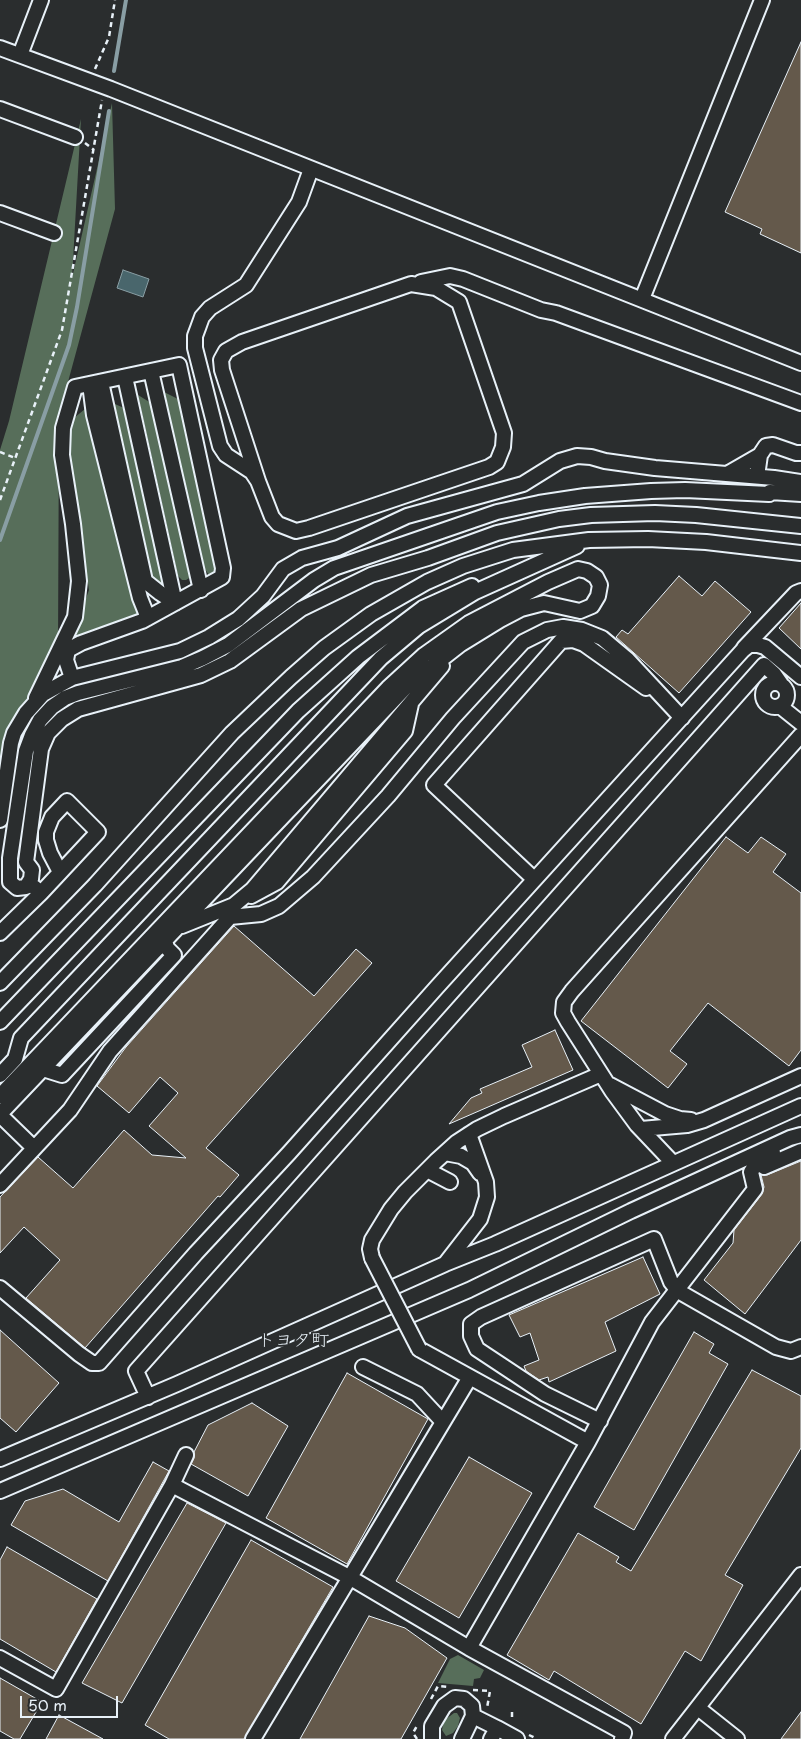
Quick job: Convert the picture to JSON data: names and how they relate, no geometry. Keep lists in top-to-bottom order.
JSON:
{
  "districts": ["トヨタ町"],
  "scale_bar": "50 m"
}
